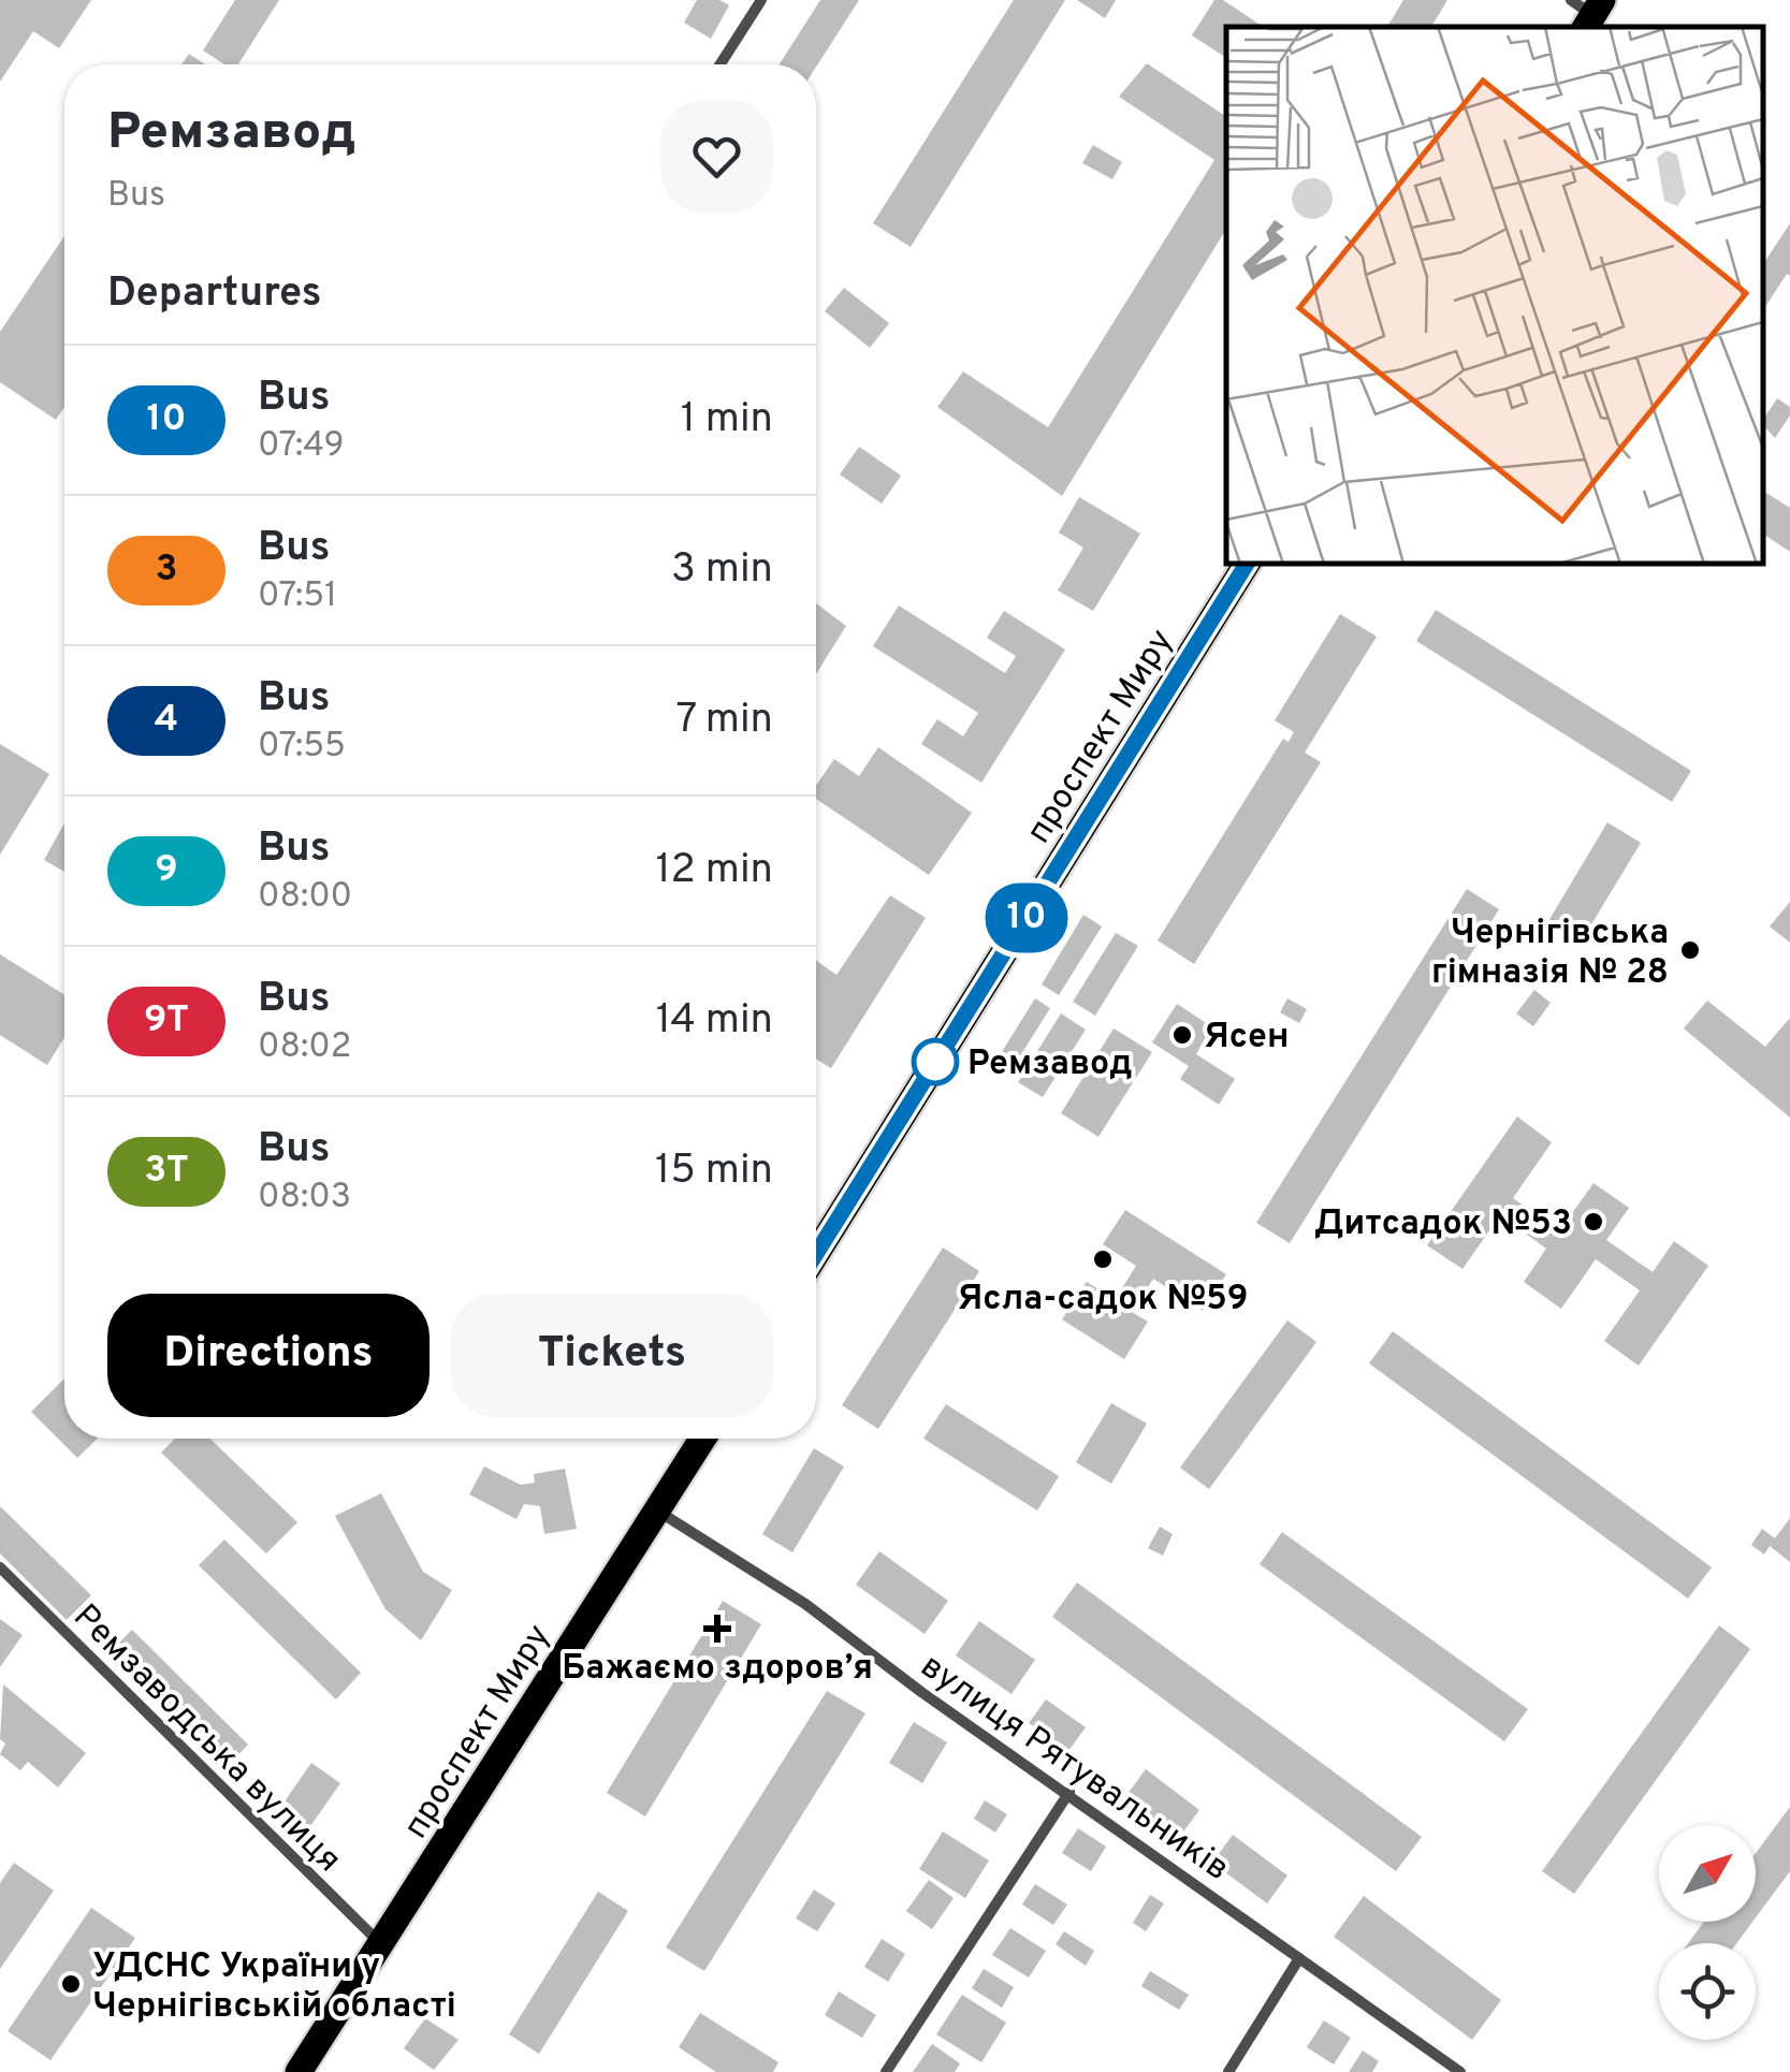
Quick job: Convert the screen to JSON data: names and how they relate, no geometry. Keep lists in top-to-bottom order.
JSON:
{
  "streets": {
    "main road": ["проспект Миру"],
    "street": ["Ремзаводська вулиця", "вулиця Рятувальників"]
  },
  "crossings": [
    ["проспект Миру", "Ремзаводська вулиця"],
    ["проспект Миру", "вулиця Рятувальників"]
  ],
  "places": {
    "other": [
      "Чернігівська гімназія № 28",
      "Ясен",
      "Ремзавод",
      "Дитсадок №53",
      "Ясла-садок №59",
      "УДСНС України у Чернігівській області"
    ],
    "health": ["Бажаємо здоров’я"]
  },
  "lines": ["bus line 10"],
  "north": "top right",
  "page": {
    "on_map": "10",
    "heading": [
      ["Ремзавод", "Bus"],
      "Departures"
    ],
    "list": [
      {
        "mark": "10",
        "name": "Bus",
        "note": "07:49",
        "value": "1 min"
      },
      {
        "mark": "3",
        "name": "Bus",
        "note": "07:51",
        "value": "3 min"
      },
      {
        "mark": "4",
        "name": "Bus",
        "note": "07:55",
        "value": "7 min"
      },
      {
        "mark": "9",
        "name": "Bus",
        "note": "08:00",
        "value": "12 min"
      },
      {
        "mark": "9Т",
        "name": "Bus",
        "note": "08:02",
        "value": "14 min"
      },
      {
        "mark": "3Т",
        "name": "Bus",
        "note": "08:03",
        "value": "15 min"
      }
    ],
    "buttons": ["Directions", "Tickets"]
  }
}
